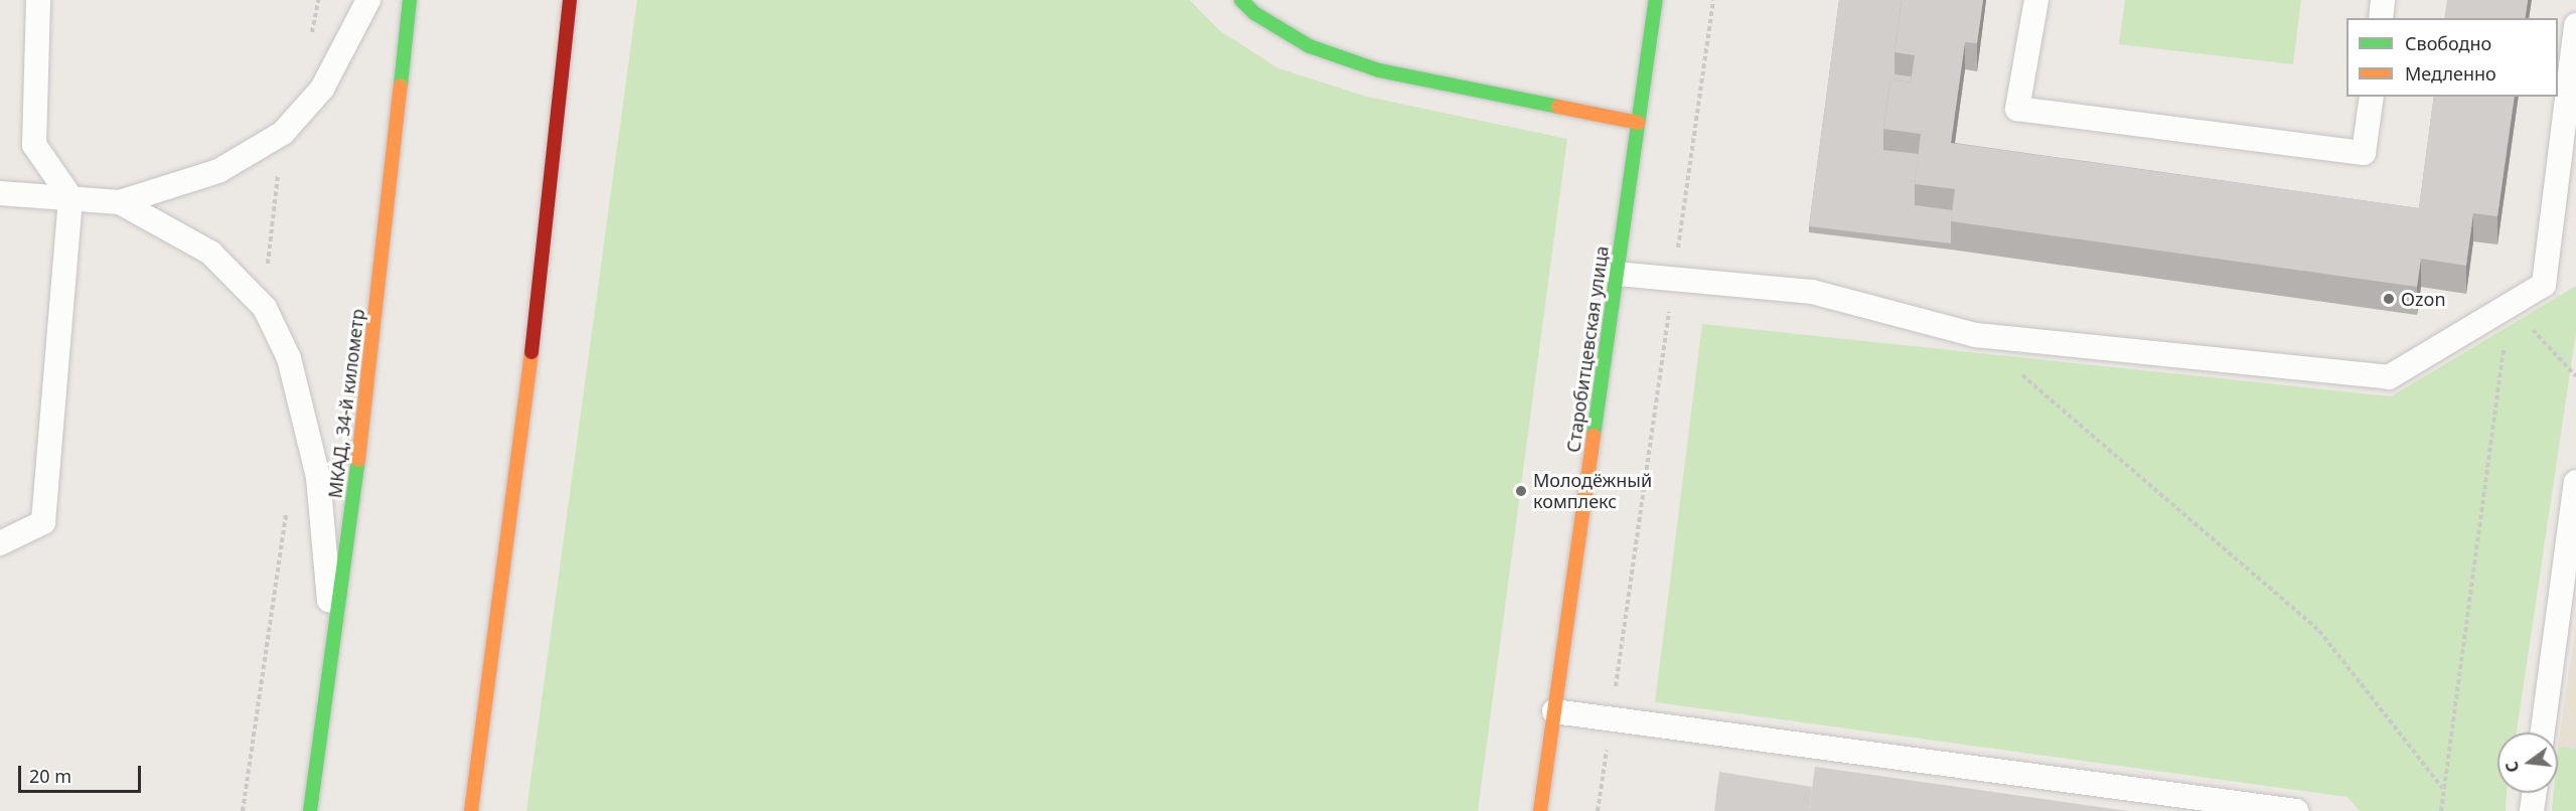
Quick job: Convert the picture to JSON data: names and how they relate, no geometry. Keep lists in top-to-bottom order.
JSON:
{
  "streets": {
    "main road": ["Старобитцевская улица", "МКАД, 34-й километр"]
  },
  "places": ["Ozon", "Молодёжный комплекс"],
  "legend": ["Свободно", "Медленно"],
  "scale_bar": "20 m",
  "north": "left"
}
